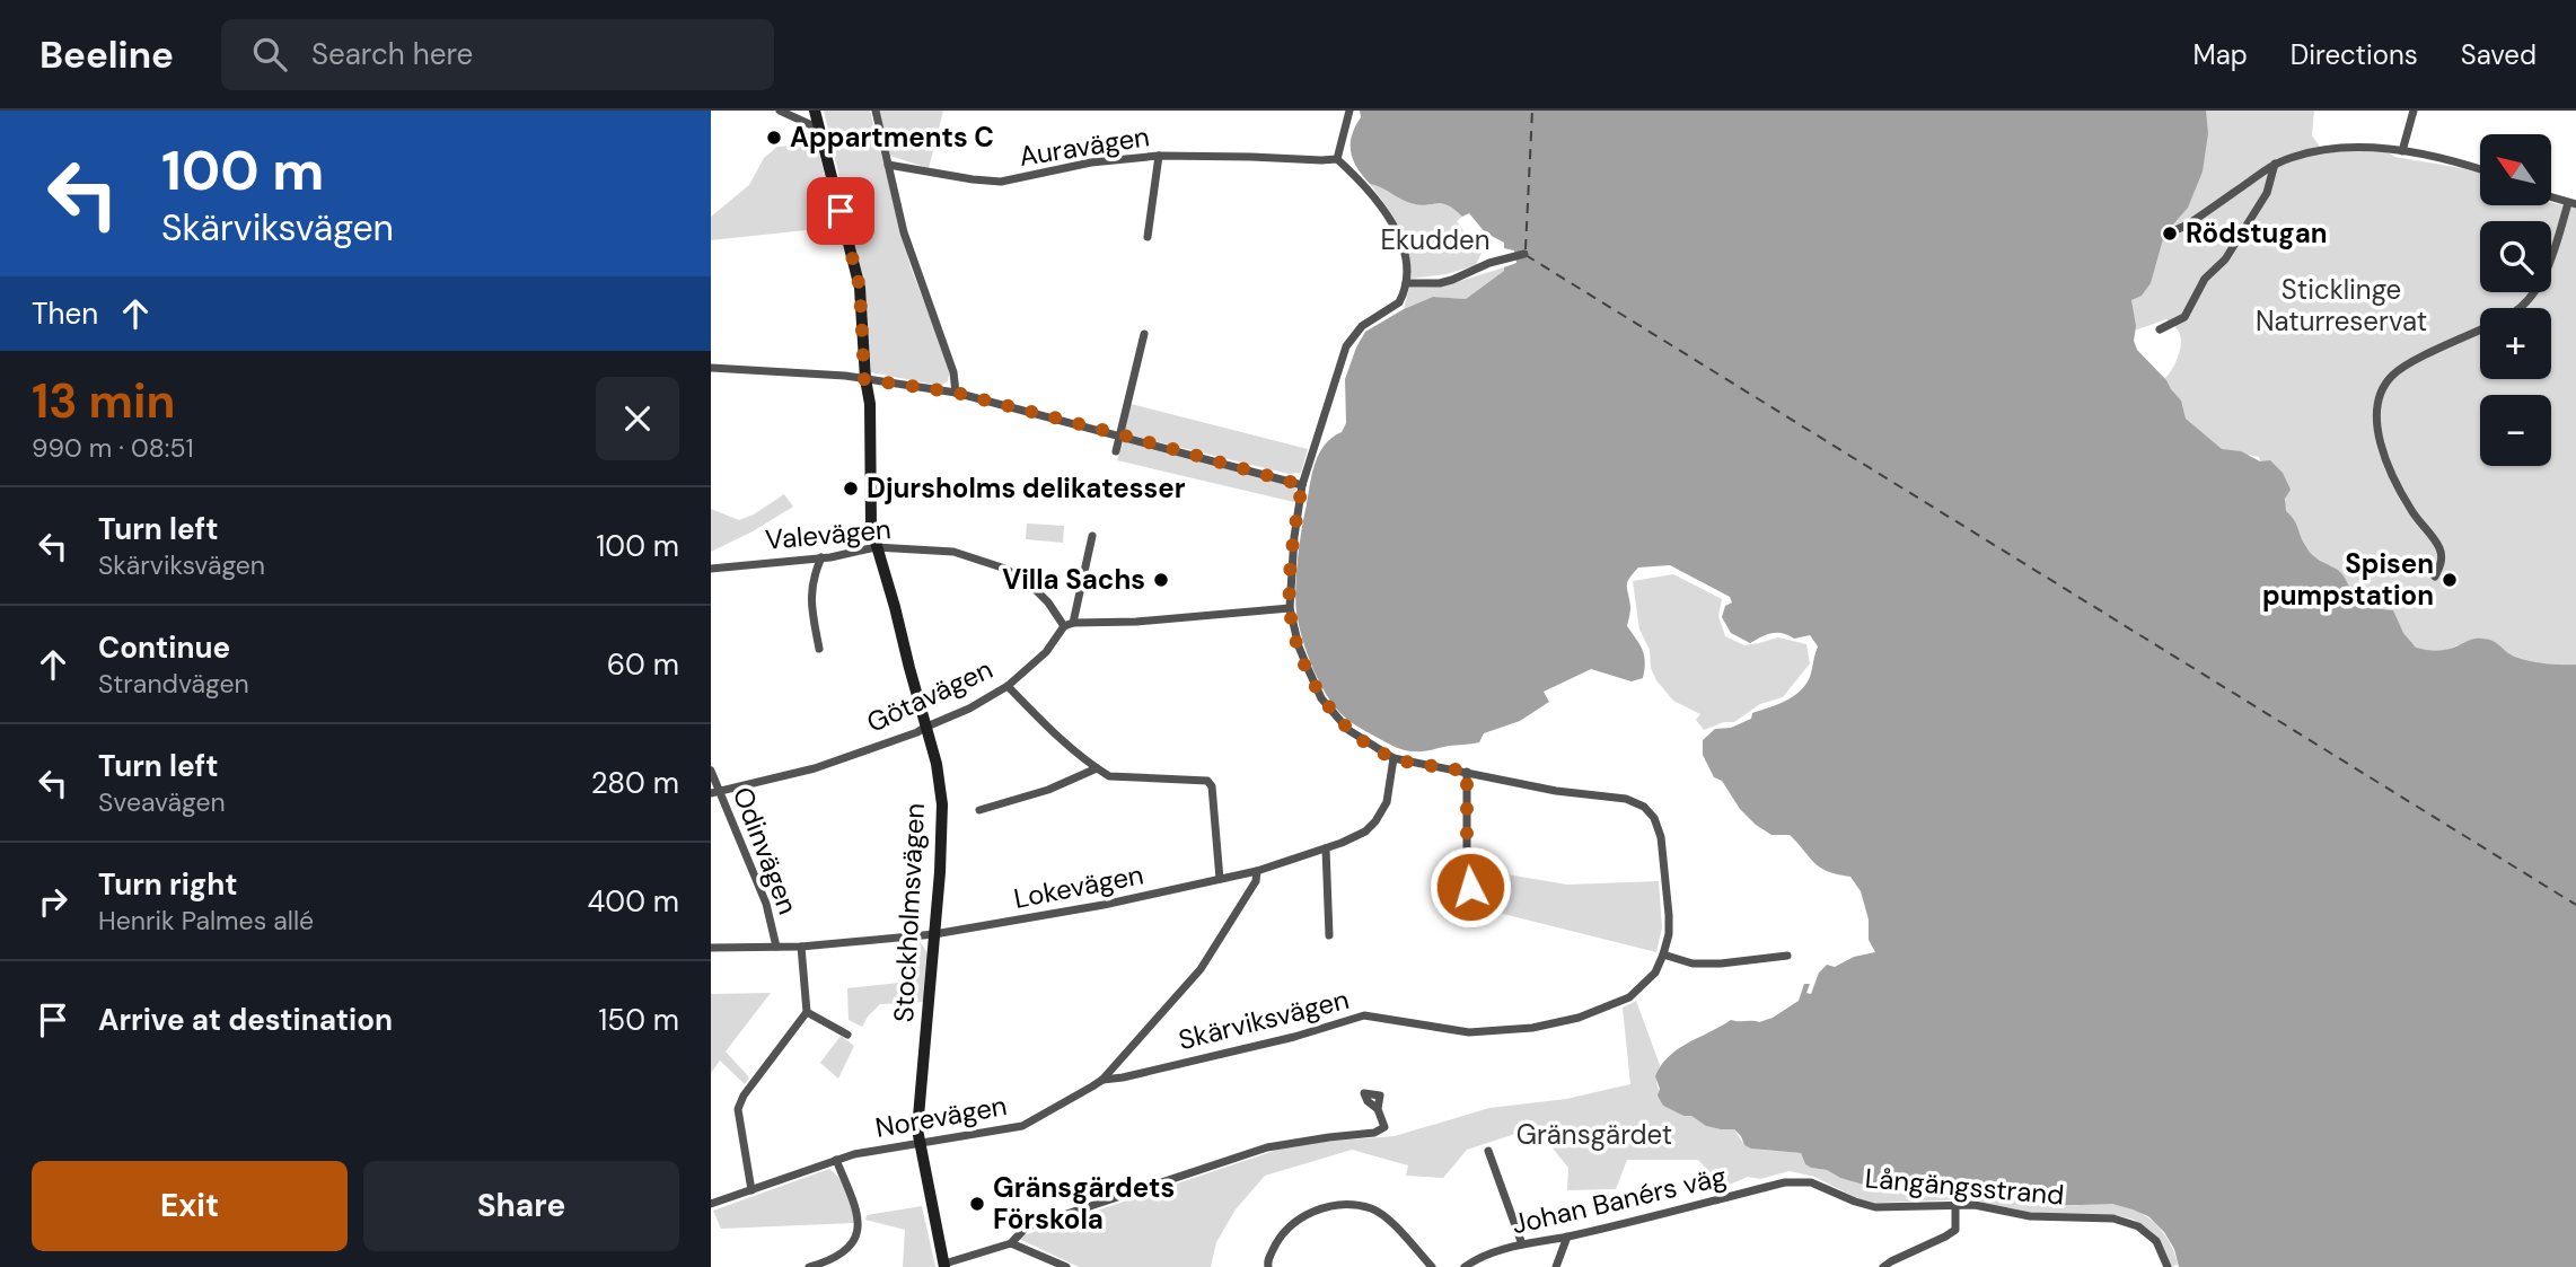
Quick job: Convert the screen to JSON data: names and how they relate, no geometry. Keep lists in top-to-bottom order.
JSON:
{
  "streets": {
    "street": [
      "Auravägen",
      "Valevägen",
      "Götavägen",
      "Odinvägen",
      "Lokevägen",
      "Stockholmsvägen",
      "Skärviksvägen",
      "Norevägen",
      "Långängsstrand",
      "Johan Banérs väg"
    ]
  },
  "crossings": [
    ["Valevägen", "Götavägen"],
    ["Valevägen", "Stockholmsvägen"],
    ["Götavägen", "Odinvägen"],
    ["Götavägen", "Stockholmsvägen"],
    ["Odinvägen", "Lokevägen"],
    ["Lokevägen", "Stockholmsvägen"],
    ["Lokevägen", "Skärviksvägen"],
    ["Lokevägen", "Norevägen"],
    ["Stockholmsvägen", "Norevägen"],
    ["Skärviksvägen", "Norevägen"],
    ["Långängsstrand", "Johan Banérs väg"]
  ],
  "parks": ["Ekudden", "Sticklinge Naturreservat", "Gränsgärdet"],
  "places": [
    "Appartments C",
    "Rödstugan",
    "Djursholms delikatesser",
    "Villa Sachs",
    "Spisen pumpstation",
    "Gränsgärdets Förskola"
  ],
  "north": "top left",
  "page": {
    "header": "Beeline",
    "search": "Search here",
    "nav": ["Map", "Directions", "Saved"],
    "turn": ["100 m", "Skärviksvägen"],
    "map_buttons": ["+", "−"],
    "then": "Then",
    "heading": ["13 min", "990 m · 08:51"],
    "list": [
      {
        "name": "Turn left",
        "note": "Skärviksvägen",
        "value": "100 m"
      },
      {
        "name": "Continue",
        "note": "Strandvägen",
        "value": "60 m"
      },
      {
        "name": "Turn left",
        "note": "Sveavägen",
        "value": "280 m"
      },
      {
        "name": "Turn right",
        "note": "Henrik Palmes allé",
        "value": "400 m"
      },
      {
        "name": "Arrive at destination",
        "value": "150 m"
      }
    ],
    "buttons": ["Exit", "Share"]
  }
}
